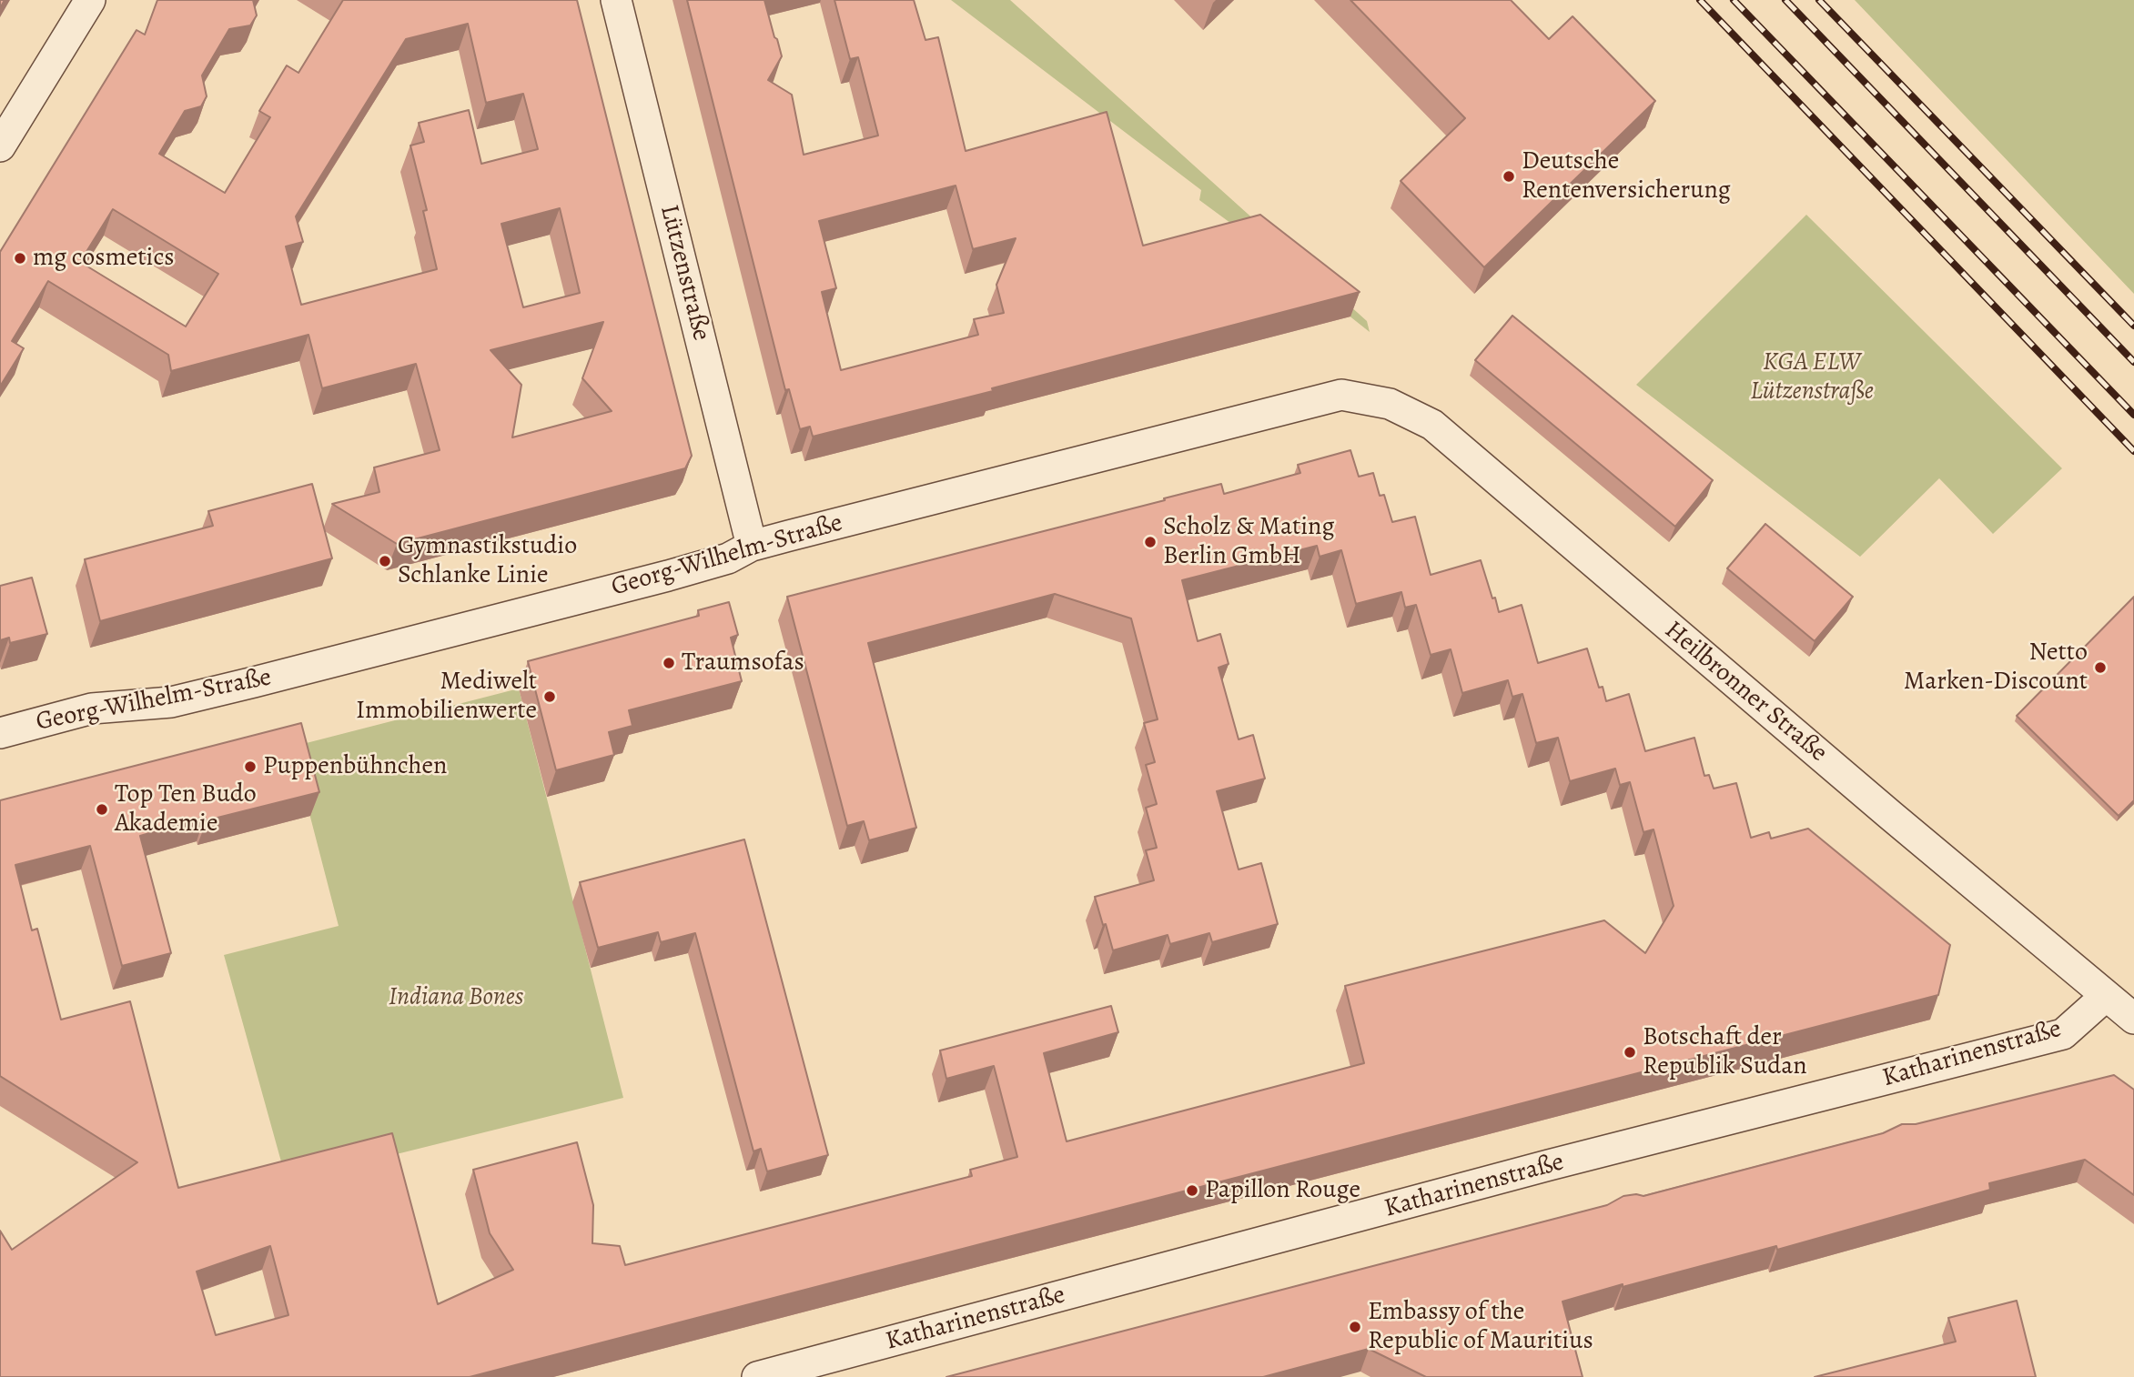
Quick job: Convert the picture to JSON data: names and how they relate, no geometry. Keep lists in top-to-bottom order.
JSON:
{
  "streets": {
    "street": [
      "Lützenstraße",
      "Georg-Wilhelm-Straße",
      "Heilbronner Straße",
      "Katharinenstraße"
    ]
  },
  "crossings": [
    ["Lützenstraße", "Georg-Wilhelm-Straße"],
    ["Georg-Wilhelm-Straße", "Heilbronner Straße"],
    ["Heilbronner Straße", "Katharinenstraße"]
  ],
  "parks": ["KGA ELW Lützenstraße", "Indiana Bones"],
  "places": [
    "Deutsche Rentenversicherung",
    "mg cosmetics",
    "Scholz & Mating Berlin GmbH",
    "Gymnastikstudio Schlanke Linie",
    "Traumsofas",
    "Netto Marken-Discount",
    "Mediwelt Immobilienwerte",
    "Puppenbühnchen",
    "Top Ten Budo Akademie",
    "Botschaft der Republik Sudan",
    "Papillon Rouge",
    "Embassy of the Republic of Mauritius"
  ]
}
